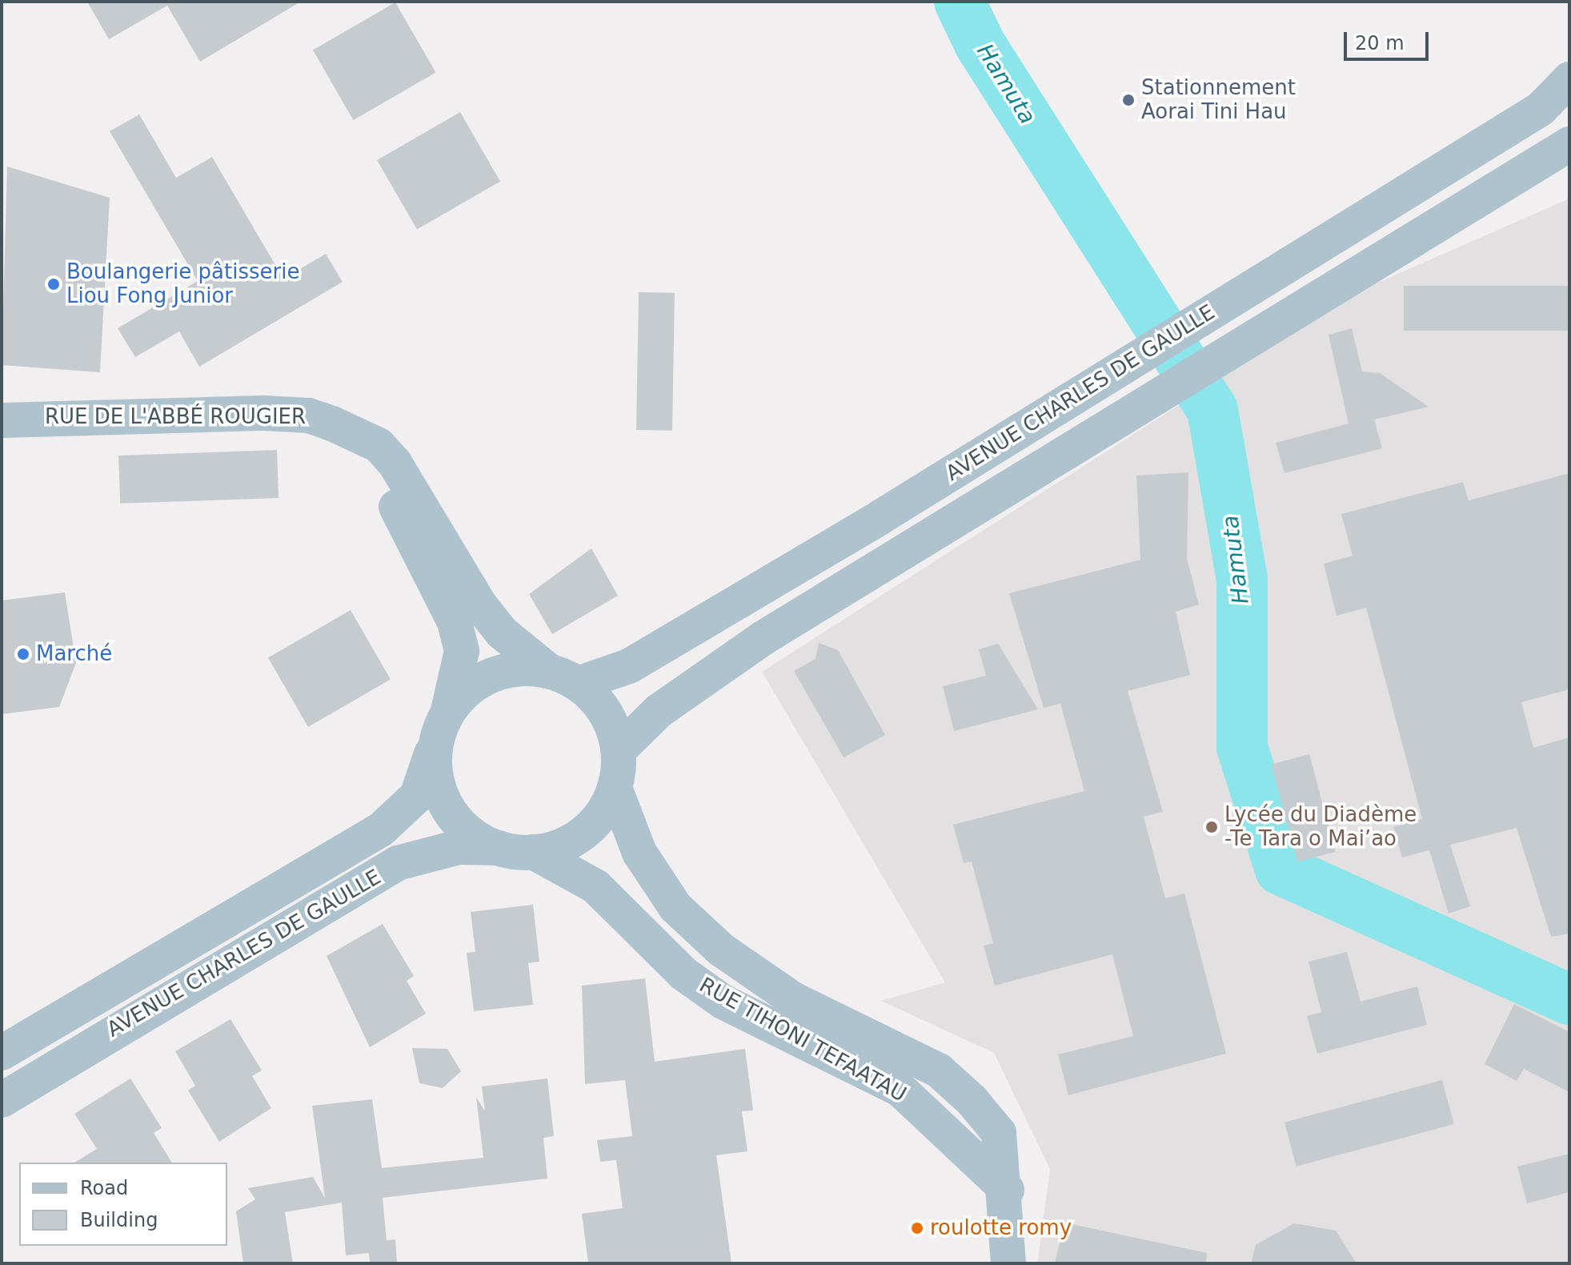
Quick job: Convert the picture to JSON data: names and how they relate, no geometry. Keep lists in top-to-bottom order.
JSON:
{
  "streets": {
    "main road": ["AVENUE CHARLES DE GAULLE", "RUE DE L'ABBÉ ROUGIER", "RUE TIHONI TEFAATAU"]
  },
  "crossings": [
    ["AVENUE CHARLES DE GAULLE", "RUE DE L'ABBÉ ROUGIER"],
    ["AVENUE CHARLES DE GAULLE", "RUE TIHONI TEFAATAU"],
    ["RUE DE L'ABBÉ ROUGIER", "RUE TIHONI TEFAATAU"]
  ],
  "water": ["Hamuta"],
  "places": [
    "Stationnement Aorai Tini Hau",
    "Boulangerie pâtisserie Liou Fong Junior",
    "Marché",
    "Lycée du Diadème -Te Tara o Mai’ao",
    "roulotte romy"
  ],
  "legend": ["Road", "Building"],
  "scale_bar": "20 m"
}
